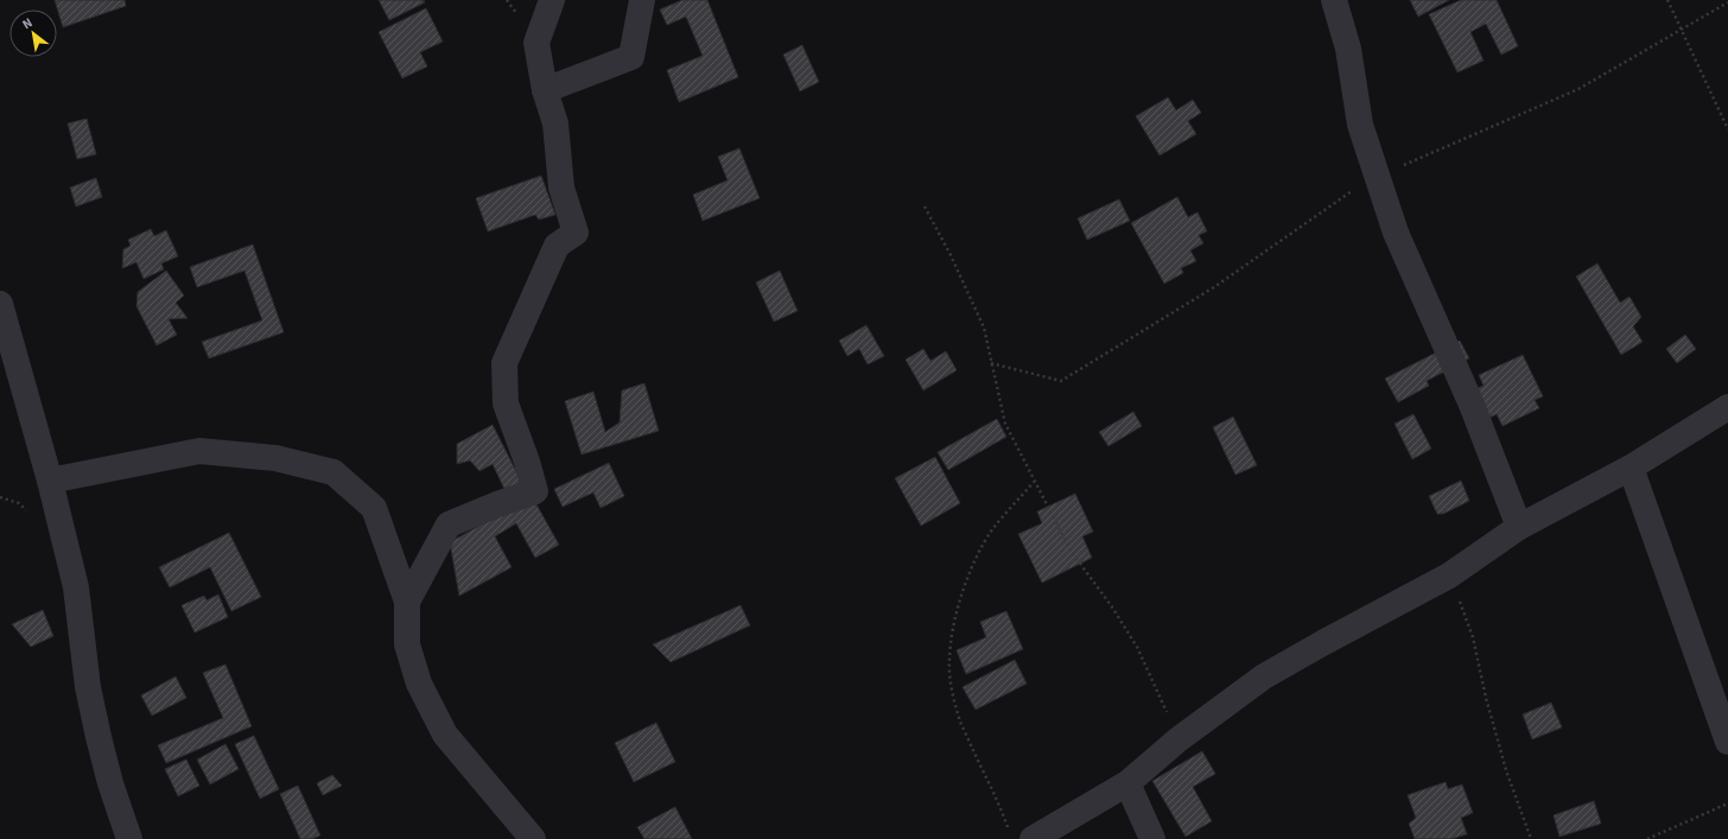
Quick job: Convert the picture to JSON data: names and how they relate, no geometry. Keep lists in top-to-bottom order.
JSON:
{
  "north": "top left"
}
